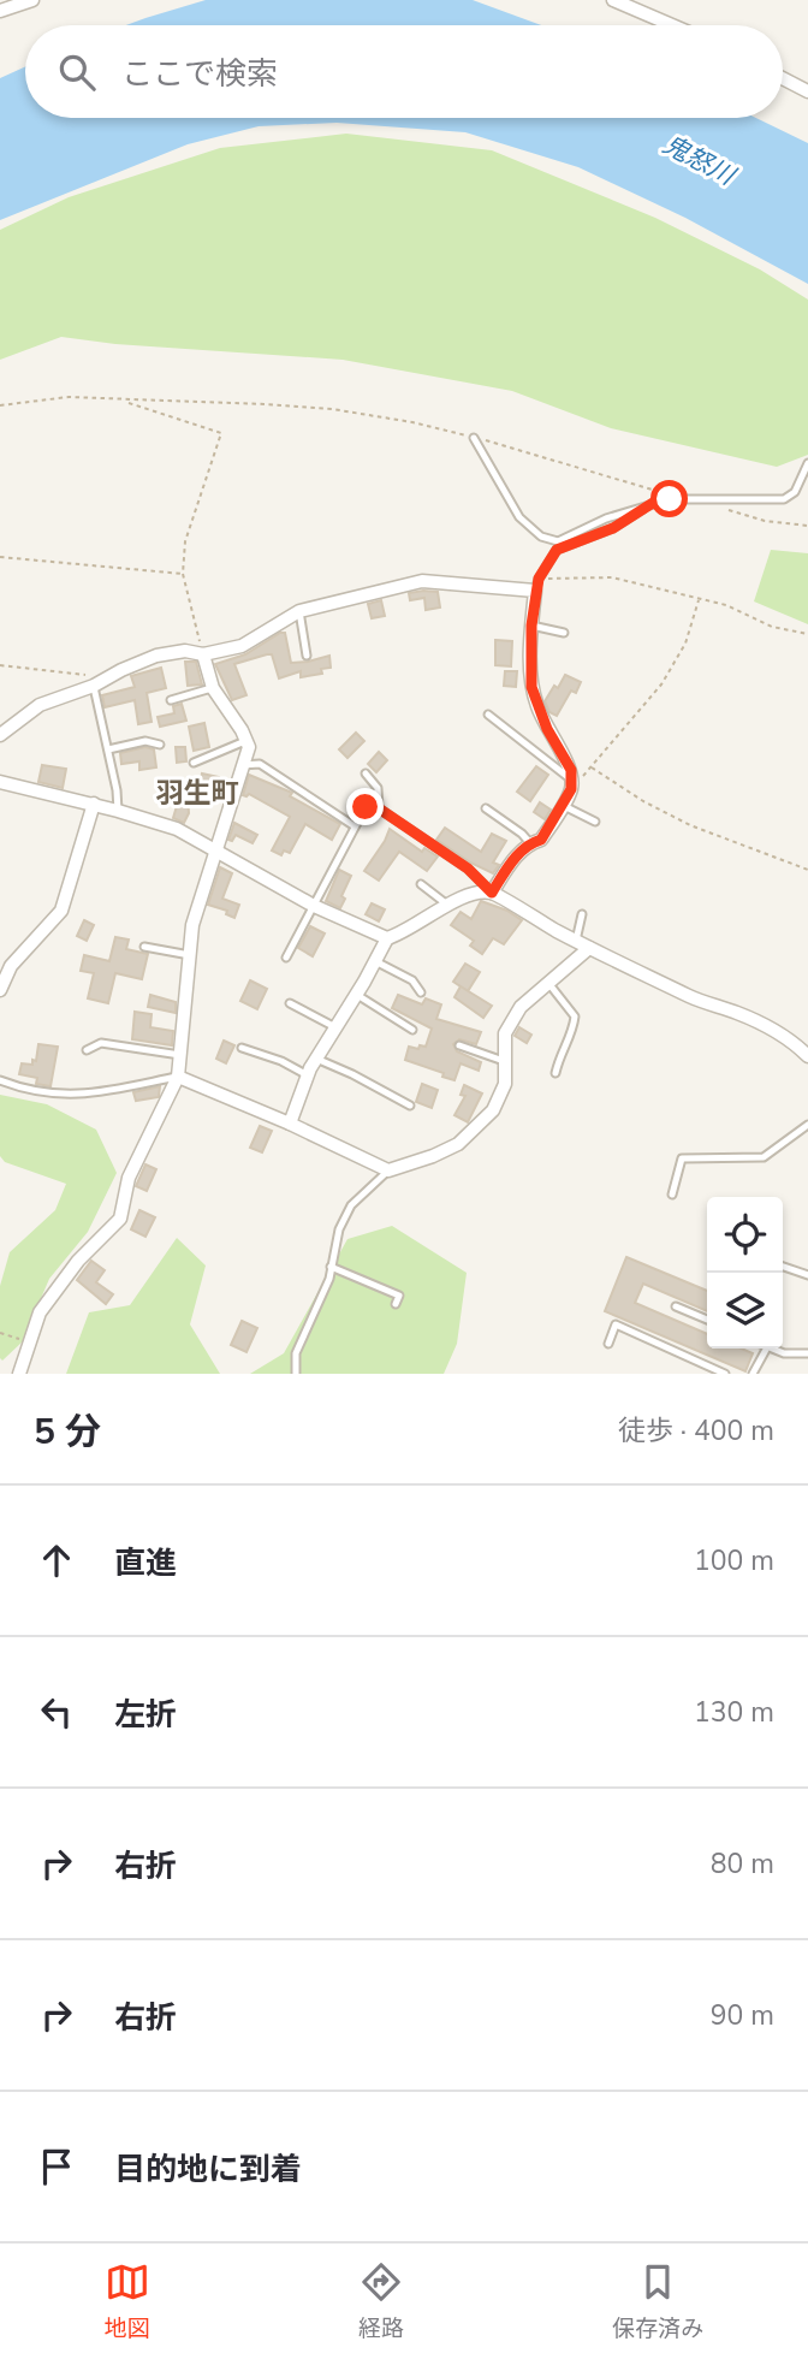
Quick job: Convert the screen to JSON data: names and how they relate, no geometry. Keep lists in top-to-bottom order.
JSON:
{
  "districts": ["羽生町"],
  "water": ["鬼怒川"],
  "page": {
    "search": "ここで検索",
    "heading": ["5 分", "徒歩 · 400 m"],
    "list": [
      ["直進", "100 m"],
      ["左折", "130 m"],
      ["右折", "80 m"],
      ["右折", "90 m"],
      "目的地に到着"
    ],
    "nav": ["地図", "経路", "保存済み"]
  }
}
